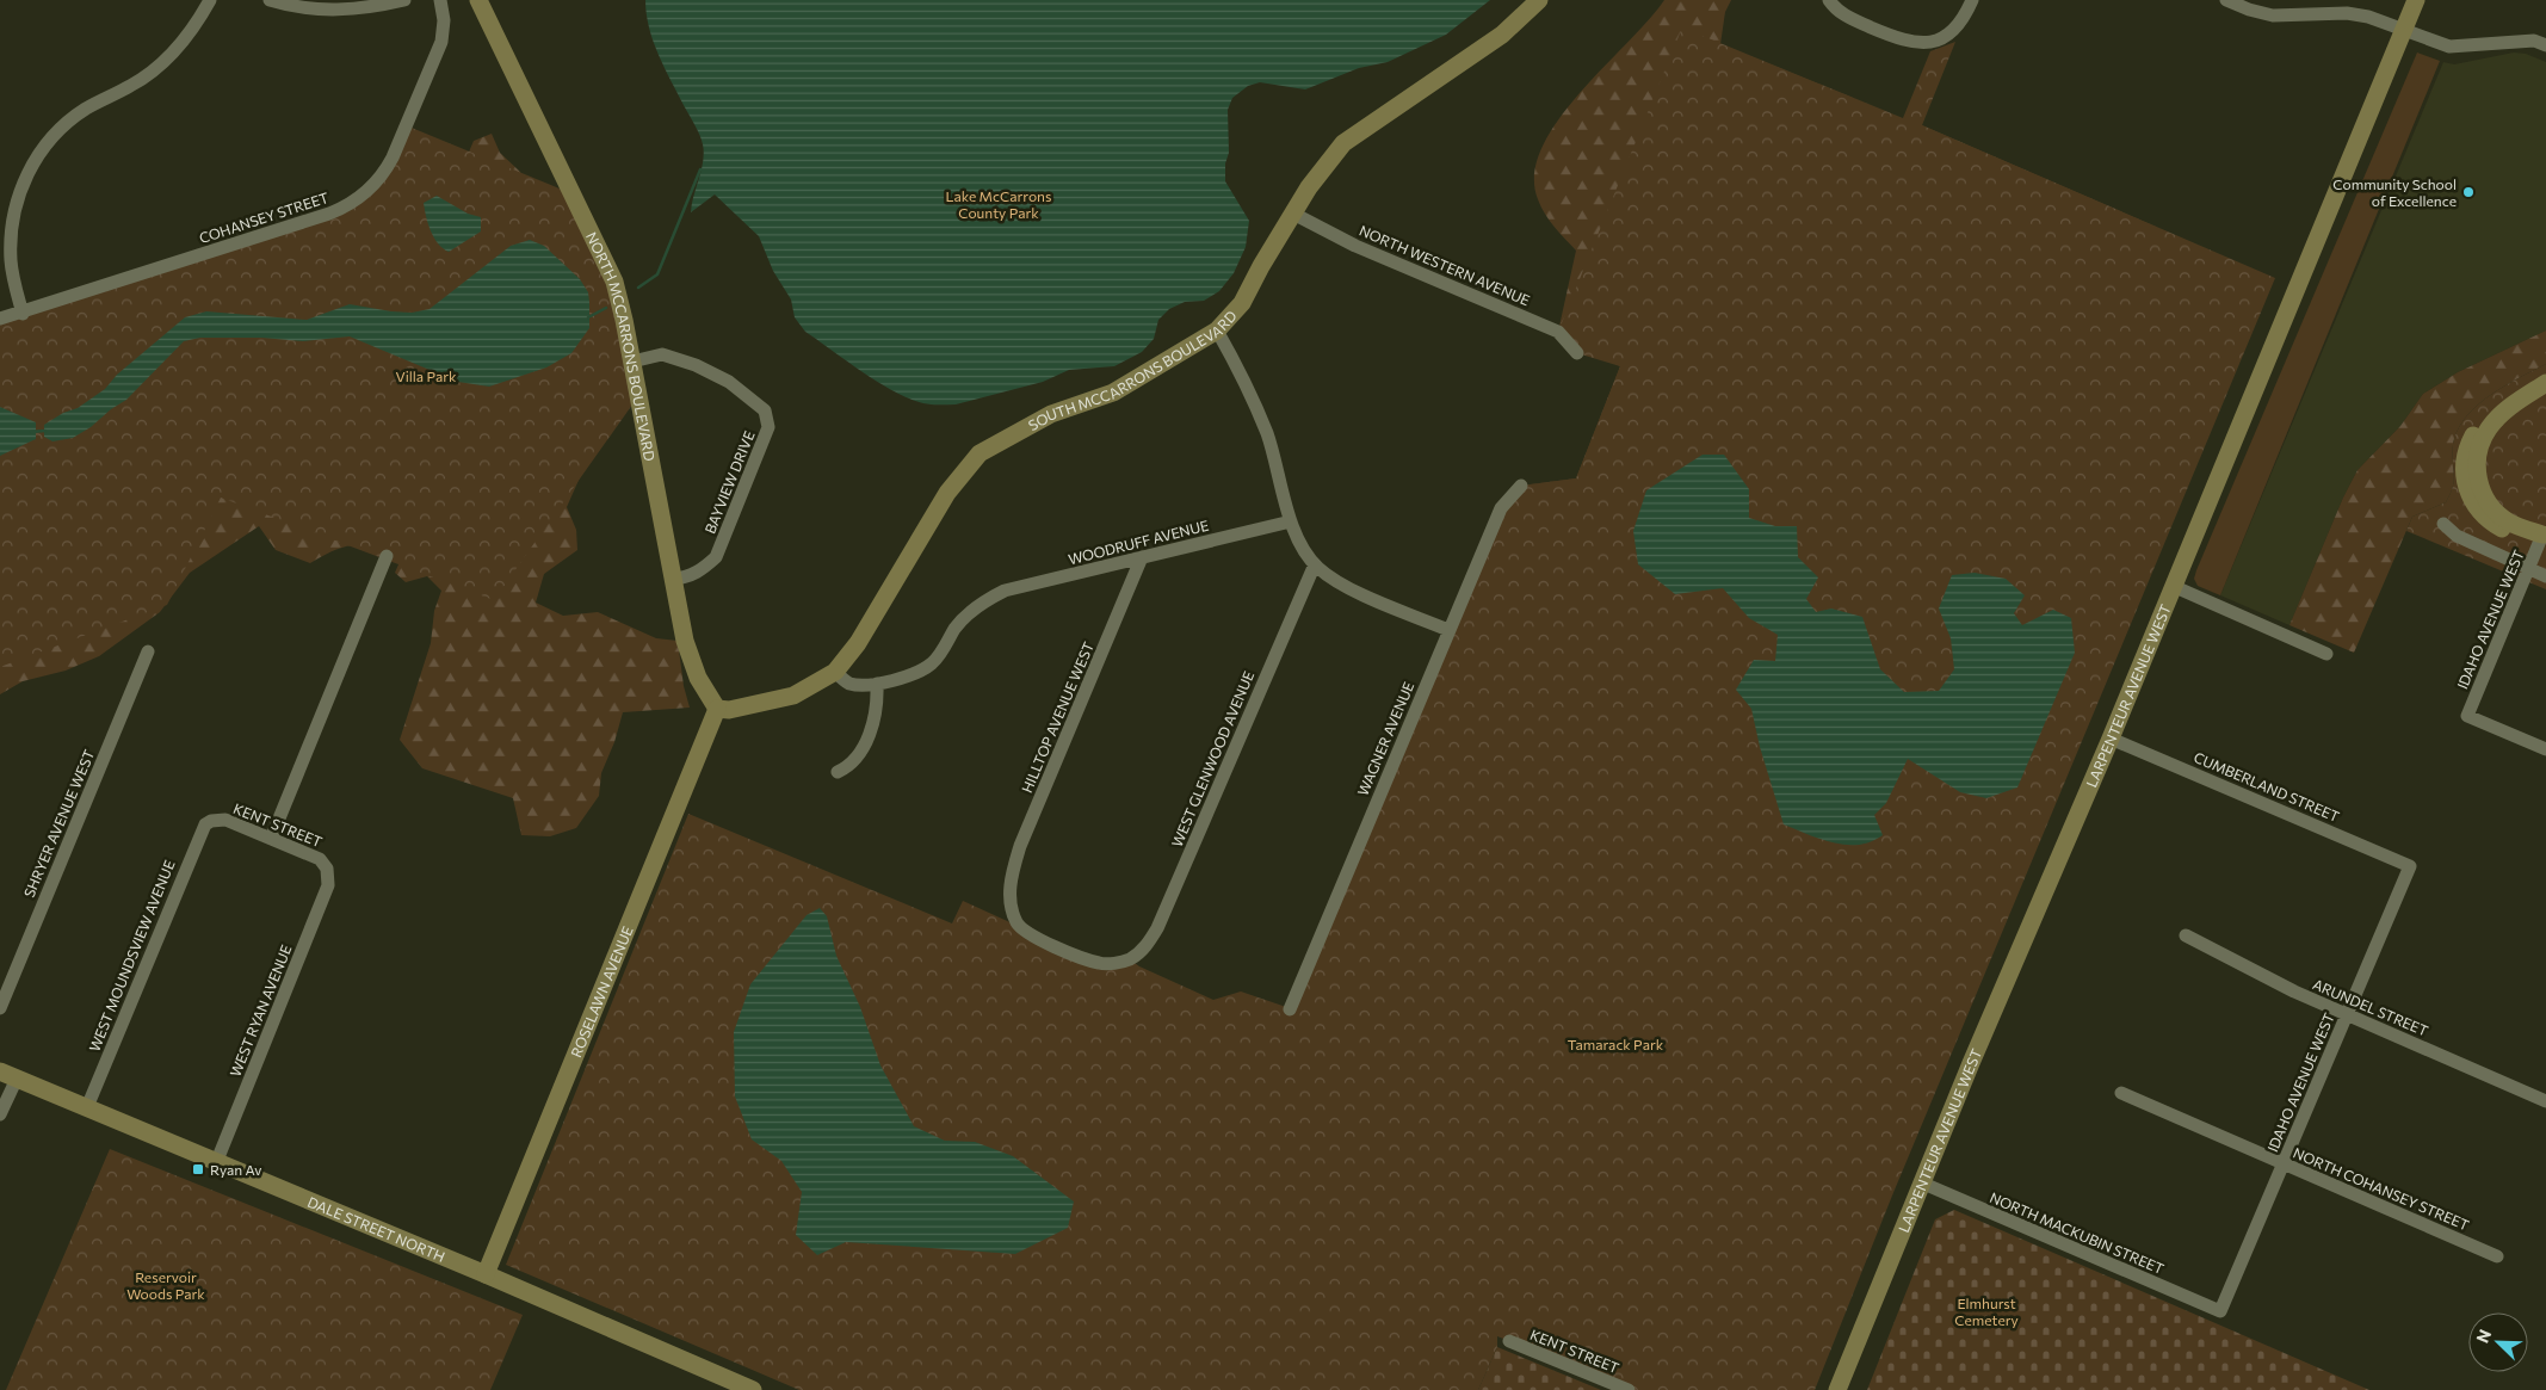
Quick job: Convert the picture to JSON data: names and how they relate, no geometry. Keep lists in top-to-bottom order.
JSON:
{
  "streets": {
    "street": [
      "COHANSEY STREET",
      "NORTH WESTERN AVENUE",
      "NORTH MCCARRONS BOULEVARD",
      "SOUTH MCCARRONS BOULEVARD",
      "BAYVIEW DRIVE",
      "WOODRUFF AVENUE",
      "IDAHO AVENUE WEST",
      "LARPENTEUR AVENUE WEST",
      "HILLTOP AVENUE WEST",
      "WAGNER AVENUE",
      "WEST GLENWOOD AVENUE",
      "CUMBERLAND STREET",
      "SHRYER AVENUE WEST",
      "KENT STREET",
      "WEST MOUNDSVIEW AVENUE",
      "ROSELAWN AVENUE",
      "ARUNDEL STREET",
      "WEST RYAN AVENUE",
      "NORTH COHANSEY STREET",
      "DALE STREET NORTH",
      "NORTH MACKUBIN STREET"
    ]
  },
  "crossings": [
    ["NORTH WESTERN AVENUE", "SOUTH MCCARRONS BOULEVARD"],
    ["NORTH MCCARRONS BOULEVARD", "SOUTH MCCARRONS BOULEVARD"],
    ["NORTH MCCARRONS BOULEVARD", "BAYVIEW DRIVE"],
    ["NORTH MCCARRONS BOULEVARD", "ROSELAWN AVENUE"],
    ["SOUTH MCCARRONS BOULEVARD", "WOODRUFF AVENUE"],
    ["SOUTH MCCARRONS BOULEVARD", "ROSELAWN AVENUE"],
    ["WOODRUFF AVENUE", "HILLTOP AVENUE WEST"],
    ["IDAHO AVENUE WEST", "CUMBERLAND STREET"],
    ["IDAHO AVENUE WEST", "ARUNDEL STREET"],
    ["IDAHO AVENUE WEST", "NORTH COHANSEY STREET"],
    ["IDAHO AVENUE WEST", "NORTH MACKUBIN STREET"],
    ["LARPENTEUR AVENUE WEST", "CUMBERLAND STREET"],
    ["LARPENTEUR AVENUE WEST", "NORTH MACKUBIN STREET"],
    ["HILLTOP AVENUE WEST", "WEST GLENWOOD AVENUE"],
    ["KENT STREET", "WEST MOUNDSVIEW AVENUE"],
    ["KENT STREET", "WEST RYAN AVENUE"],
    ["WEST MOUNDSVIEW AVENUE", "DALE STREET NORTH"],
    ["ROSELAWN AVENUE", "DALE STREET NORTH"],
    ["WEST RYAN AVENUE", "DALE STREET NORTH"]
  ],
  "parks": [
    "Lake McCarrons County Park",
    "Villa Park",
    "Tamarack Park",
    "Reservoir Woods Park",
    "Elmhurst Cemetery"
  ],
  "places": {
    "other": ["Community School of Excellence"],
    "transit": ["Ryan Av"]
  },
  "north": "top left"
}
